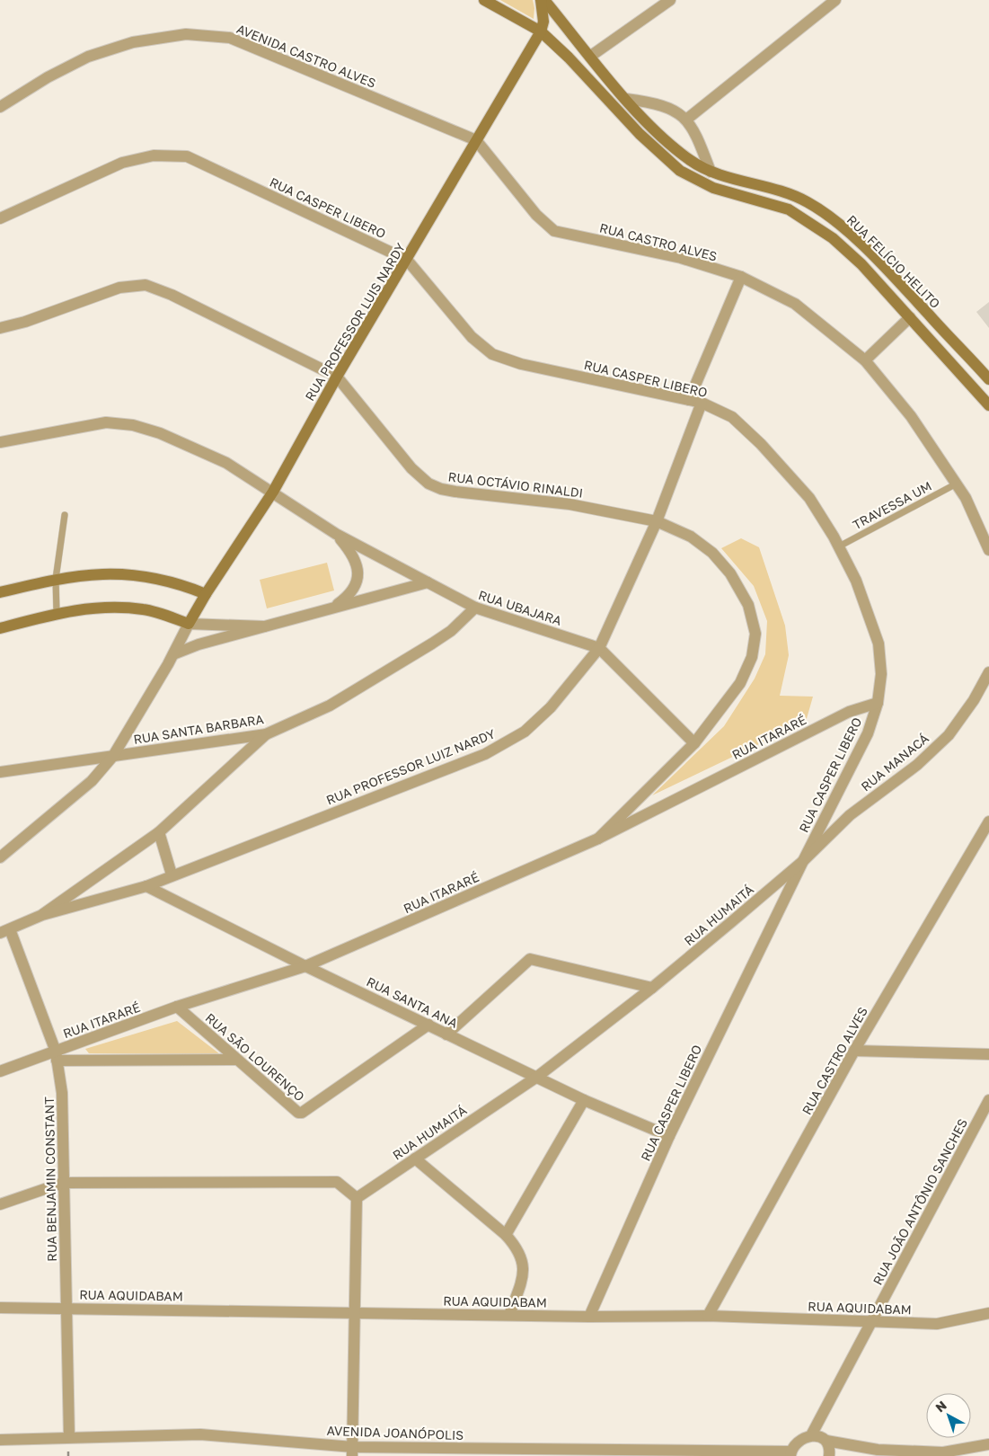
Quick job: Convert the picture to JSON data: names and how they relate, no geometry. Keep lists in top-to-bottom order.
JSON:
{
  "streets": {
    "main road": ["RUA FELÍCIO HELITO", "RUA PROFESSOR LUIS NARDY"],
    "street": [
      "AVENIDA CASTRO ALVES",
      "RUA CASPER LIBERO",
      "RUA CASTRO ALVES",
      "RUA OCTÁVIO RINALDI",
      "RUA UBAJARA",
      "RUA SANTA BARBARA",
      "RUA ITARARÉ",
      "RUA MANACÁ",
      "RUA PROFESSOR LUIZ NARDY",
      "RUA HUMAITÁ",
      "RUA SANTA ANA",
      "RUA SÃO LOURENÇO",
      "RUA BENJAMIN CONSTANT",
      "RUA JOÃO ANTÔNIO SANCHES",
      "RUA AQUIDABAM",
      "AVENIDA JOANÓPOLIS"
    ],
    "lane": ["TRAVESSA UM"]
  },
  "crossings": [
    ["AVENIDA CASTRO ALVES", "RUA CASTRO ALVES"],
    ["AVENIDA CASTRO ALVES", "RUA PROFESSOR LUIS NARDY"],
    ["RUA CASPER LIBERO", "RUA PROFESSOR LUIS NARDY"],
    ["RUA CASPER LIBERO", "TRAVESSA UM"],
    ["RUA CASPER LIBERO", "RUA ITARARÉ"],
    ["RUA CASPER LIBERO", "RUA MANACÁ"],
    ["RUA CASPER LIBERO", "RUA PROFESSOR LUIZ NARDY"],
    ["RUA CASPER LIBERO", "RUA HUMAITÁ"],
    ["RUA CASPER LIBERO", "RUA SANTA ANA"],
    ["RUA CASPER LIBERO", "RUA AQUIDABAM"],
    ["RUA CASTRO ALVES", "RUA PROFESSOR LUIS NARDY"],
    ["RUA CASTRO ALVES", "TRAVESSA UM"],
    ["RUA CASTRO ALVES", "RUA AQUIDABAM"],
    ["RUA FELÍCIO HELITO", "RUA PROFESSOR LUIS NARDY"],
    ["RUA PROFESSOR LUIS NARDY", "RUA OCTÁVIO RINALDI"],
    ["RUA PROFESSOR LUIS NARDY", "RUA UBAJARA"],
    ["RUA OCTÁVIO RINALDI", "RUA UBAJARA"],
    ["RUA OCTÁVIO RINALDI", "RUA ITARARÉ"],
    ["RUA OCTÁVIO RINALDI", "RUA PROFESSOR LUIZ NARDY"],
    ["RUA UBAJARA", "RUA SANTA BARBARA"],
    ["RUA UBAJARA", "RUA PROFESSOR LUIZ NARDY"],
    ["RUA ITARARÉ", "RUA SANTA ANA"],
    ["RUA ITARARÉ", "RUA SÃO LOURENÇO"],
    ["RUA ITARARÉ", "RUA BENJAMIN CONSTANT"],
    ["RUA MANACÁ", "RUA HUMAITÁ"],
    ["RUA PROFESSOR LUIZ NARDY", "RUA SANTA ANA"],
    ["RUA PROFESSOR LUIZ NARDY", "RUA BENJAMIN CONSTANT"],
    ["RUA HUMAITÁ", "RUA SANTA ANA"],
    ["RUA SANTA ANA", "RUA SÃO LOURENÇO"],
    ["RUA BENJAMIN CONSTANT", "RUA AQUIDABAM"],
    ["RUA BENJAMIN CONSTANT", "AVENIDA JOANÓPOLIS"],
    ["RUA JOÃO ANTÔNIO SANCHES", "RUA AQUIDABAM"]
  ],
  "north": "top left"
}
